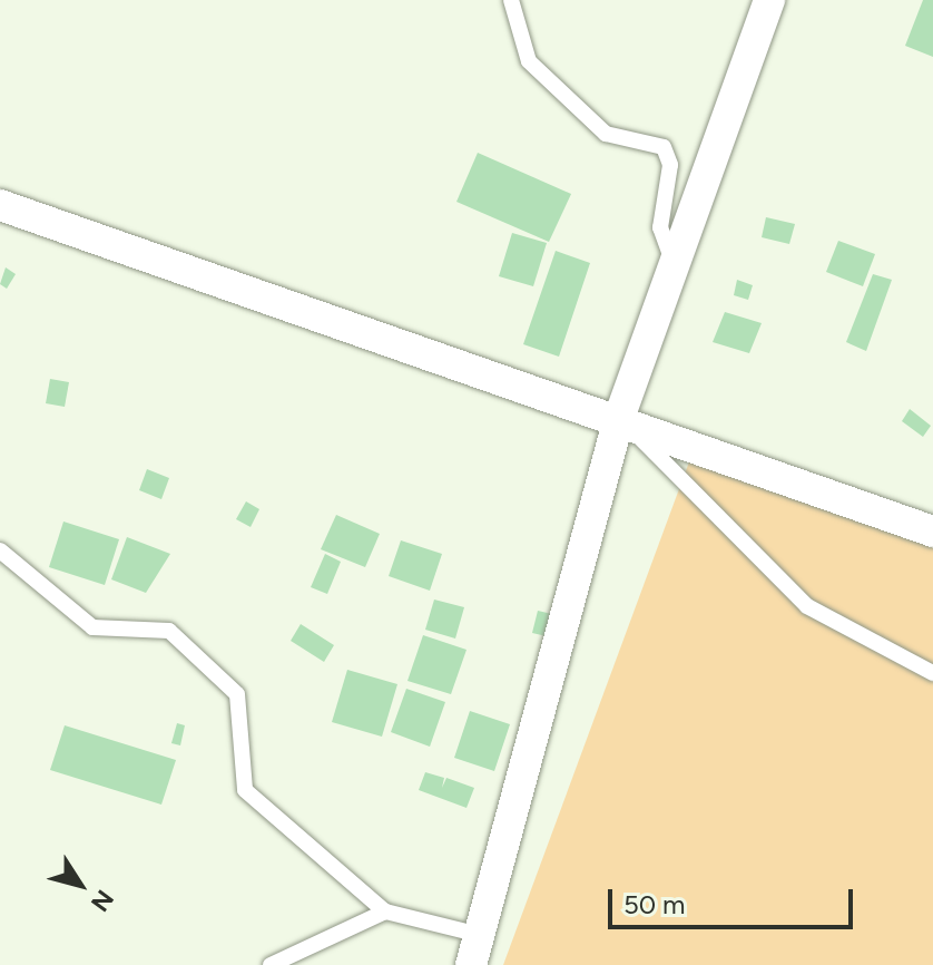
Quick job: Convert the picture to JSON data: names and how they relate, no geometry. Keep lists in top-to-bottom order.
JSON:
{
  "scale_bar": "50 m",
  "north": "bottom right"
}
